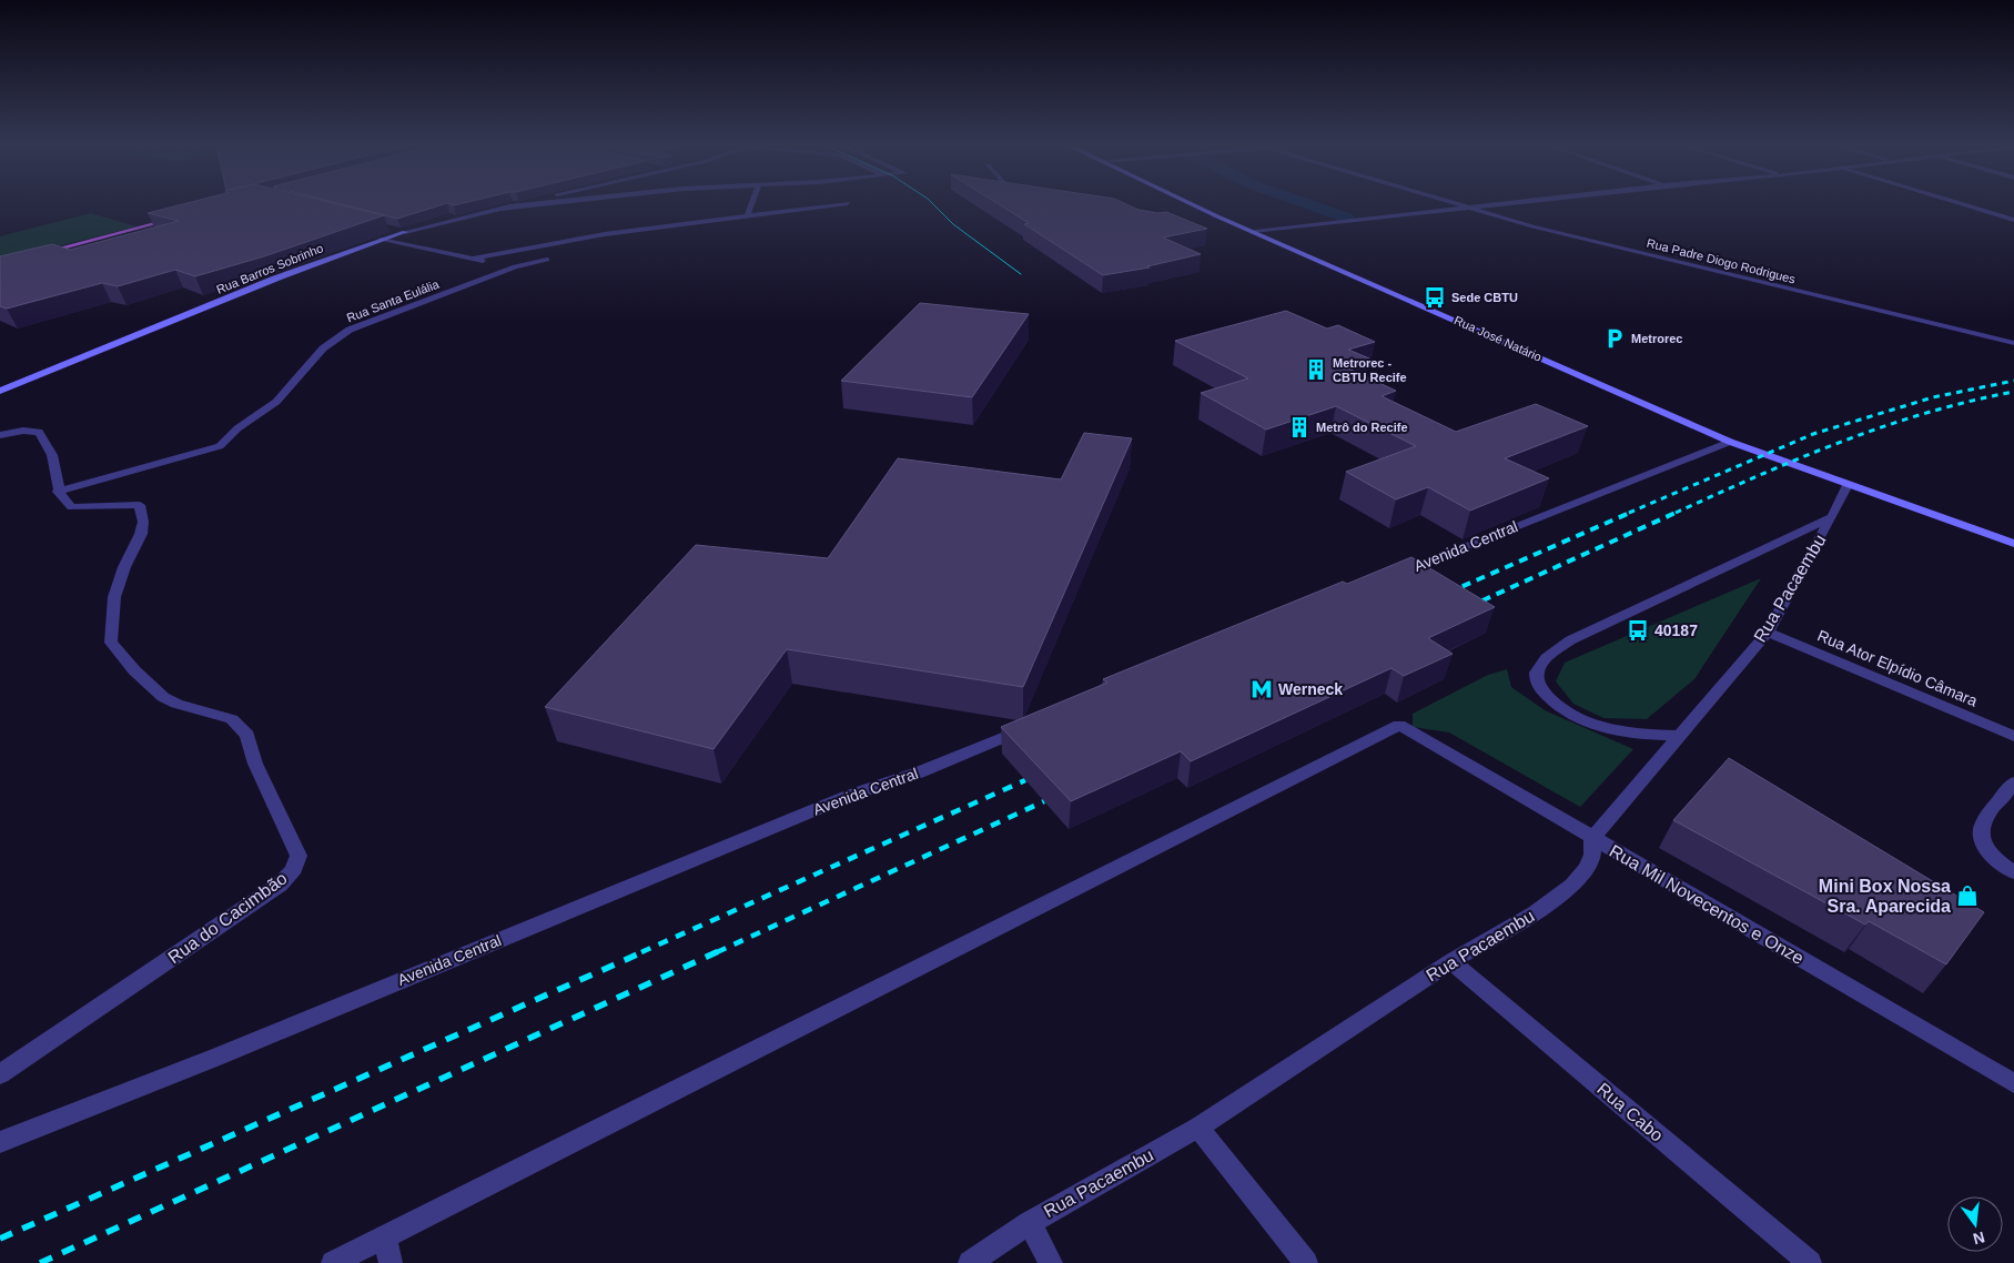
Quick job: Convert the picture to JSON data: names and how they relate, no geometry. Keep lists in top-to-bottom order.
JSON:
{
  "streets": {
    "main road": ["Rua Barros Sobrinho", "Rua José Natário"],
    "street": [
      "Rua Padre Diogo Rodrigues",
      "Rua Santa Eulália",
      "Avenida Central",
      "Rua Pacaembu",
      "Rua Ator Elpídio Câmara",
      "Rua Mil Novecentos e Onze",
      "Rua do Cacimbão",
      "Rua Cabo"
    ]
  },
  "crossings": [
    ["Rua Santa Eulália", "Rua do Cacimbão"],
    ["Rua José Natário", "Avenida Central"],
    ["Rua José Natário", "Rua Pacaembu"],
    ["Rua Pacaembu", "Rua Ator Elpídio Câmara"],
    ["Rua Pacaembu", "Rua Mil Novecentos e Onze"],
    ["Rua Pacaembu", "Rua Cabo"]
  ],
  "places": {
    "bus stop": ["Sede CBTU", "40187"],
    "parking": ["Metrorec"],
    "building": ["Metrorec - CBTU Recife", "Metrô do Recife"],
    "metro station": ["Werneck"],
    "shop": ["Mini Box Nossa Sra. Aparecida"]
  },
  "north": "bottom"
}
